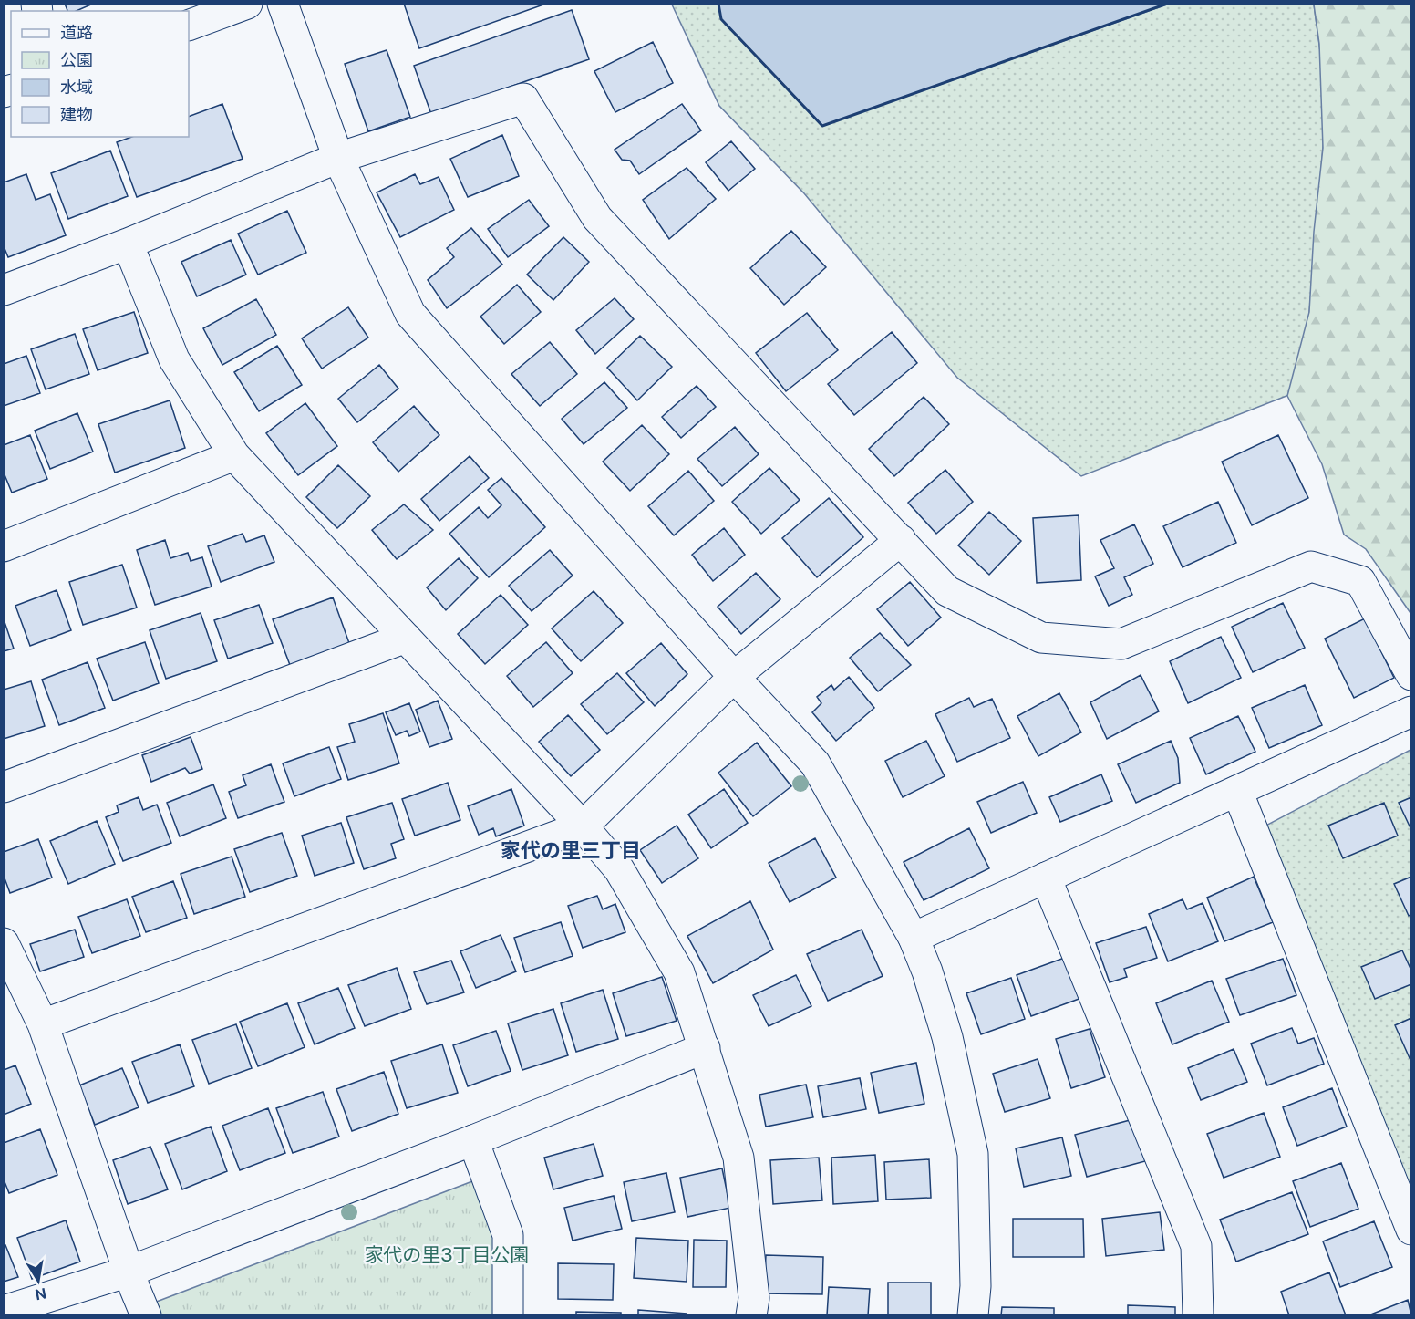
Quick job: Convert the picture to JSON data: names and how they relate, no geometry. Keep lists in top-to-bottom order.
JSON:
{
  "districts": ["家代の里三丁目"],
  "parks": ["家代の里3丁目公園"],
  "legend": [
    "道路",
    "公園",
    "水域",
    "建物"
  ],
  "north": "bottom"
}
